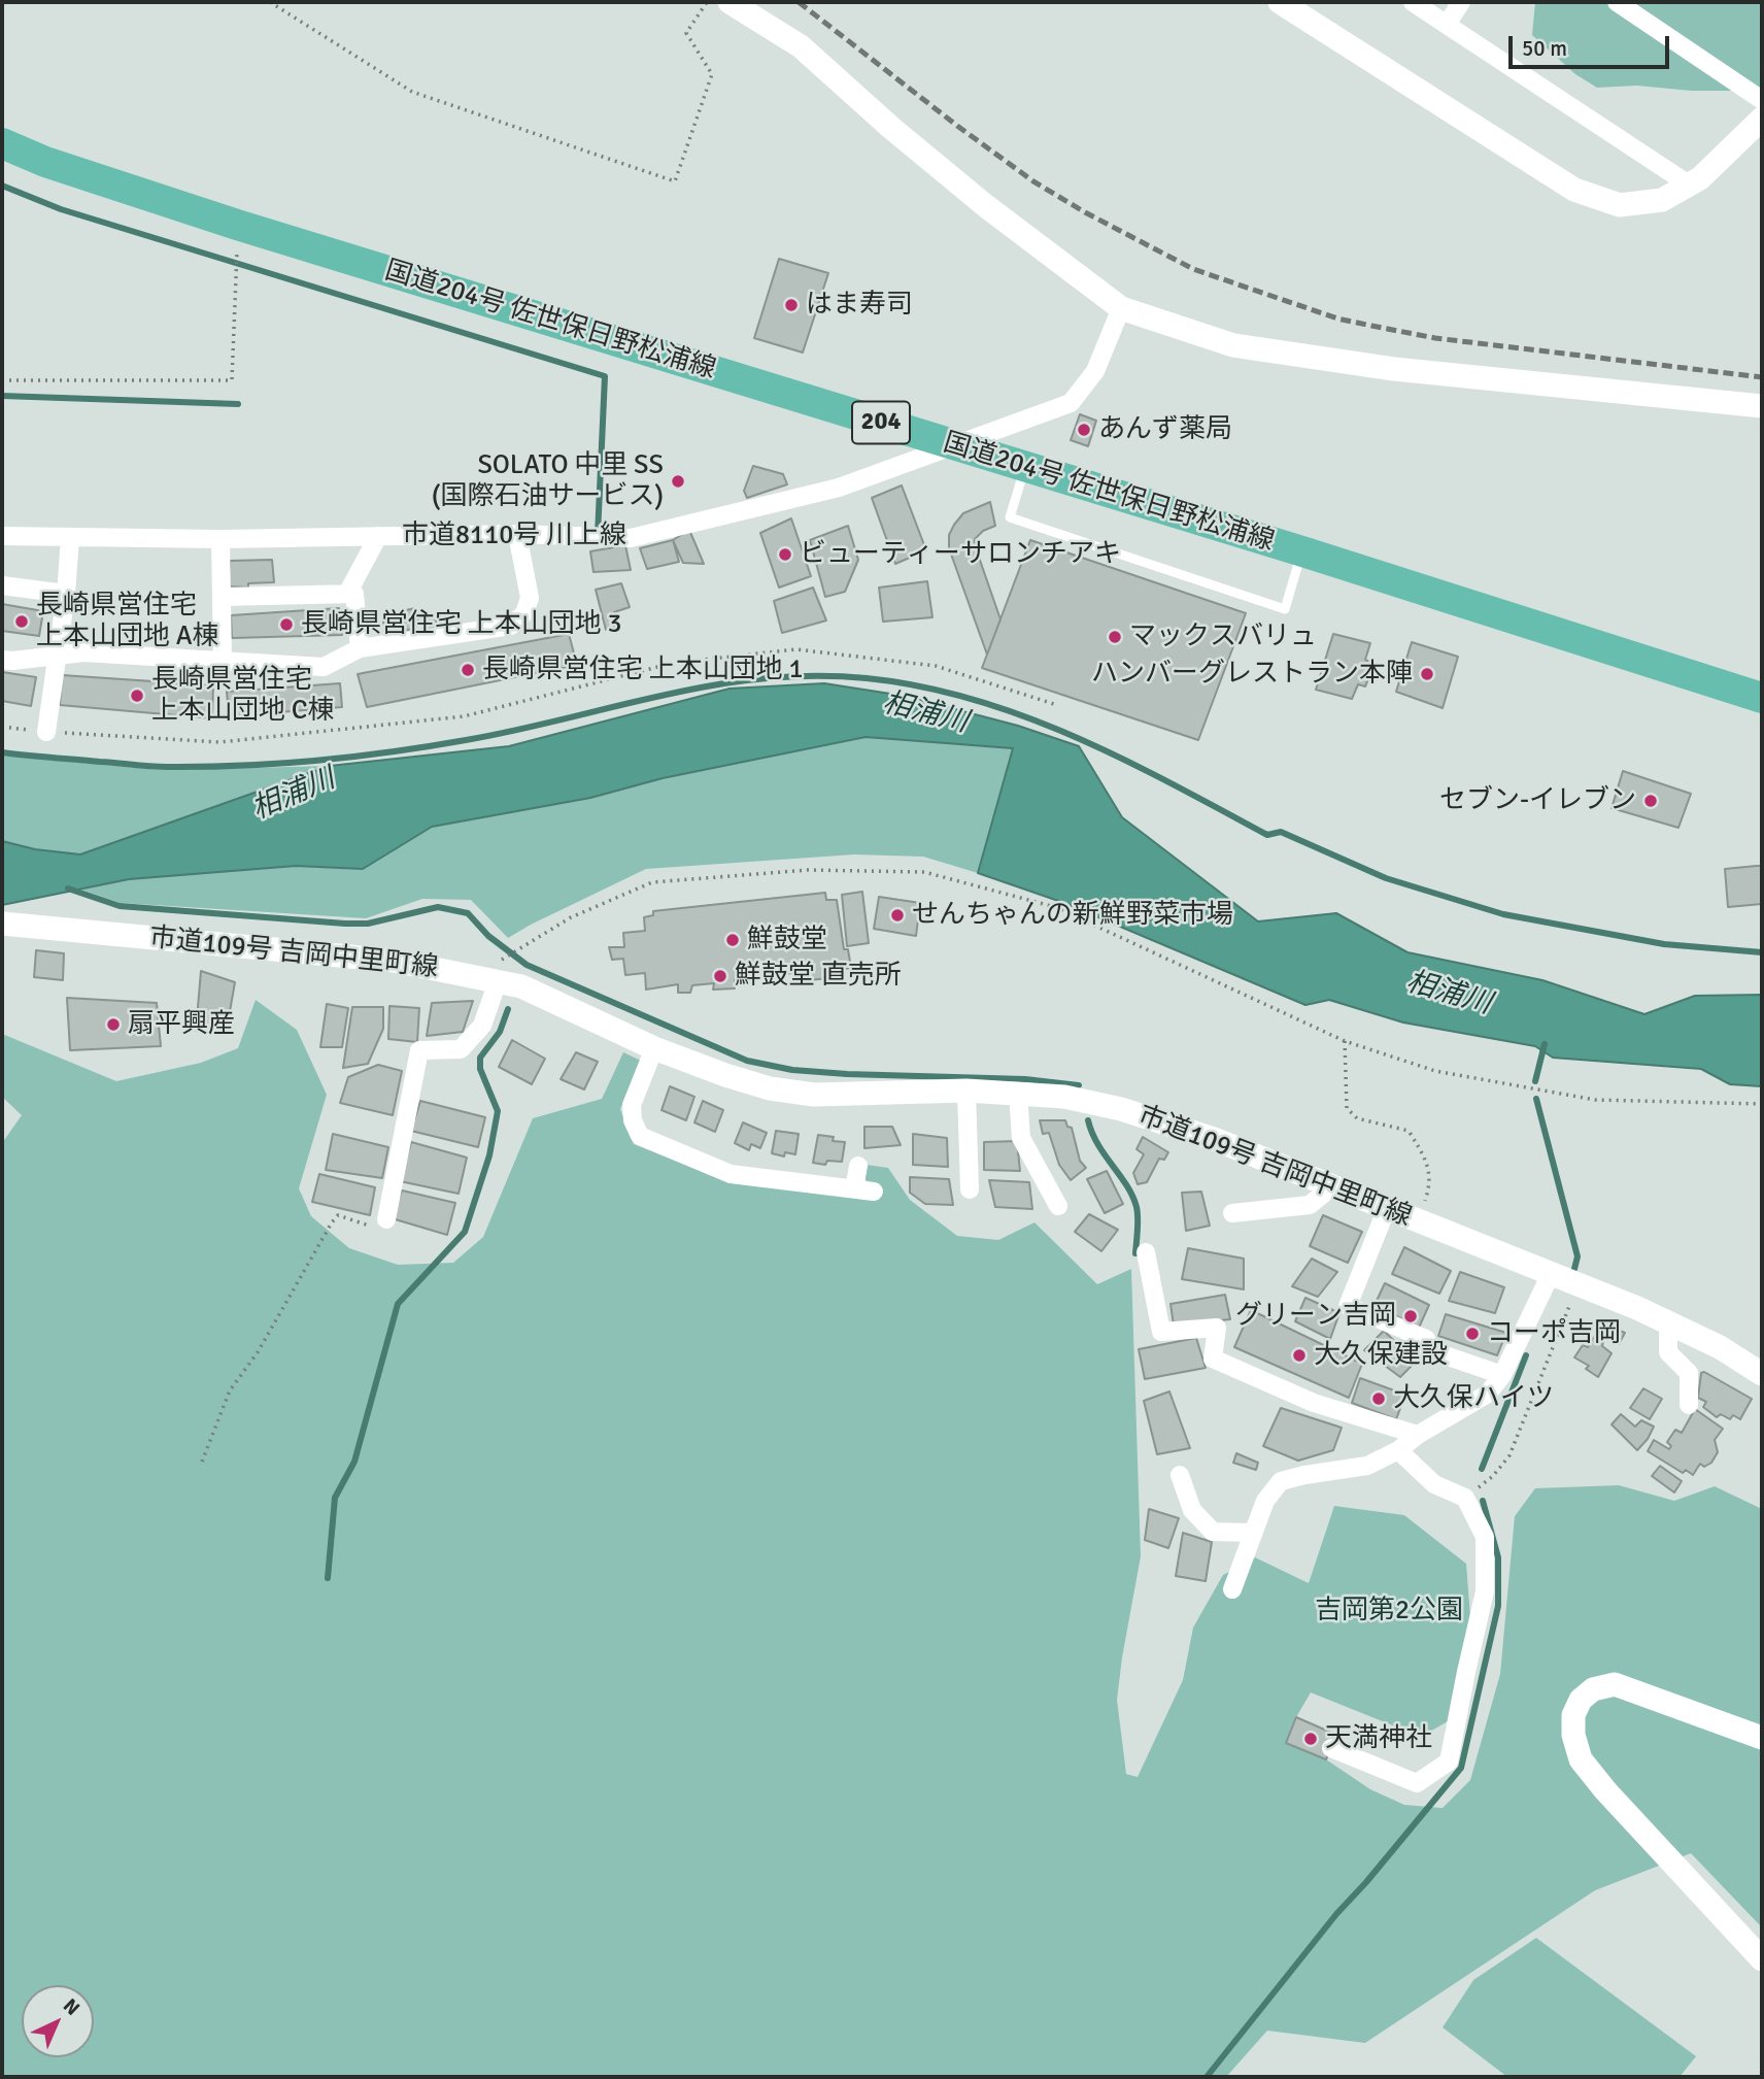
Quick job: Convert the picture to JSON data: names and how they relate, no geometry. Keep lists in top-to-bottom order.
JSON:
{
  "streets": {
    "highway": ["国道204号 佐世保日野松浦線", "204"],
    "street": ["市道8110号 川上線", "市道109号 吉岡中里町線"]
  },
  "crossings": [
    ["国道204号 佐世保日野松浦線", "市道8110号 川上線"]
  ],
  "water": ["相浦川"],
  "parks": ["吉岡第2公園"],
  "places": [
    "はま寿司",
    "あんず薬局",
    "SOLATO 中里 SS (国際石油サービス)",
    "ビューティーサロンチアキ",
    "長崎県営住宅 上本山団地 A棟",
    "長崎県営住宅 上本山団地 3",
    "マックスバリュ",
    "長崎県営住宅 上本山団地 1",
    "ハンバーグレストラン本陣",
    "長崎県営住宅 上本山団地 C棟",
    "セブン-イレブン",
    "せんちゃんの新鮮野菜市場",
    "鮮鼓堂",
    "鮮鼓堂 直売所",
    "扇平興産",
    "グリーン吉岡",
    "コーポ吉岡",
    "大久保建設",
    "大久保ハイツ",
    "天満神社"
  ],
  "scale_bar": "50 m",
  "north": "top right"
}
